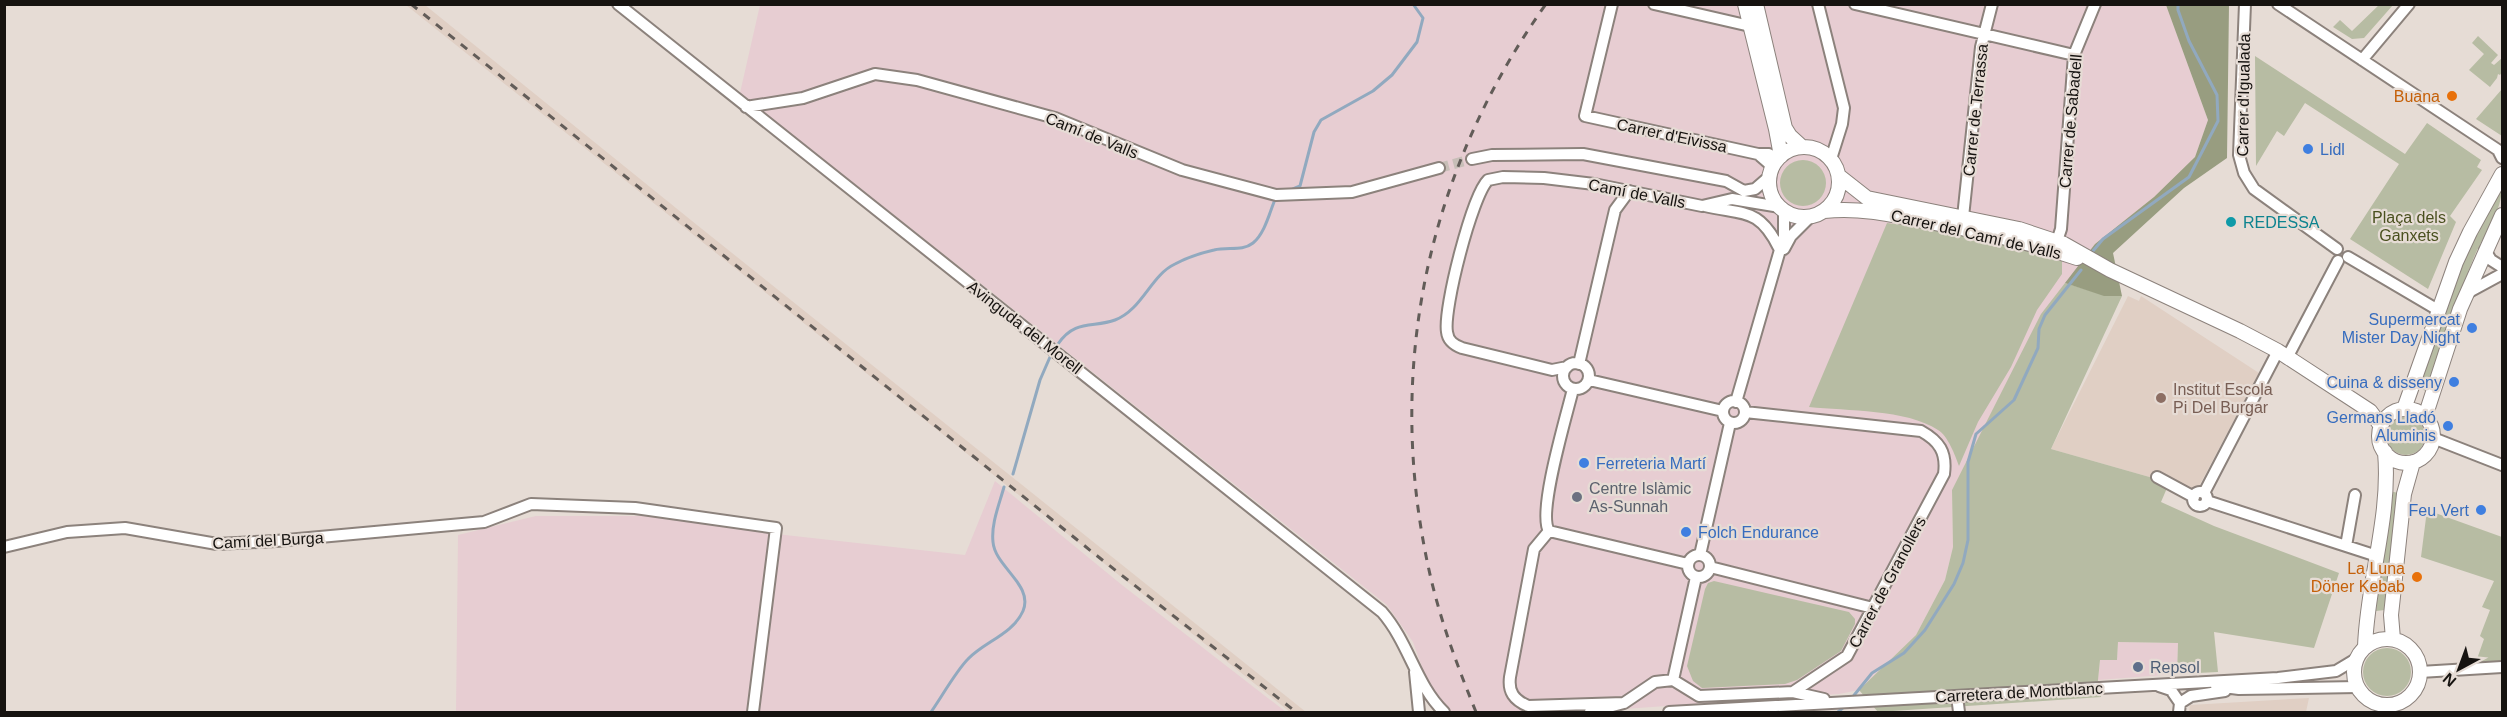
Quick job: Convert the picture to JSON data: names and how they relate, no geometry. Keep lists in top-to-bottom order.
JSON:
{
  "streets": {
    "main road": ["Carrer del Camí de Valls"],
    "street": [
      "Carrer d'Igualada",
      "Carrer de Terrassa",
      "Carrer de Sabadell",
      "Camí de Valls",
      "Carrer d'Eivissa",
      "Avinguda del Morell",
      "Camí del Burga",
      "Carrer de Granollers",
      "Carretera de Montblanc"
    ]
  },
  "crossings": [
    ["Carrer de Terrassa", "Carrer del Camí de Valls"],
    ["Carrer de Sabadell", "Carrer del Camí de Valls"],
    ["Camí de Valls", "Carrer d'Eivissa"],
    ["Camí de Valls", "Avinguda del Morell"]
  ],
  "parks": ["Plaça dels Ganxets"],
  "places": [
    "Buana",
    "Lidl",
    "REDESSA",
    "Supermercat Mister Day Night",
    "Cuina & disseny",
    "Institut Escola Pi Del Burgar",
    "Germans Lladó Aluminis",
    "Ferreteria Martí",
    "Centre Islàmic As-Sunnah",
    "Feu Vert",
    "Folch Endurance",
    "La Luna Döner Kebab",
    "Repsol"
  ],
  "north": "bottom left"
}
